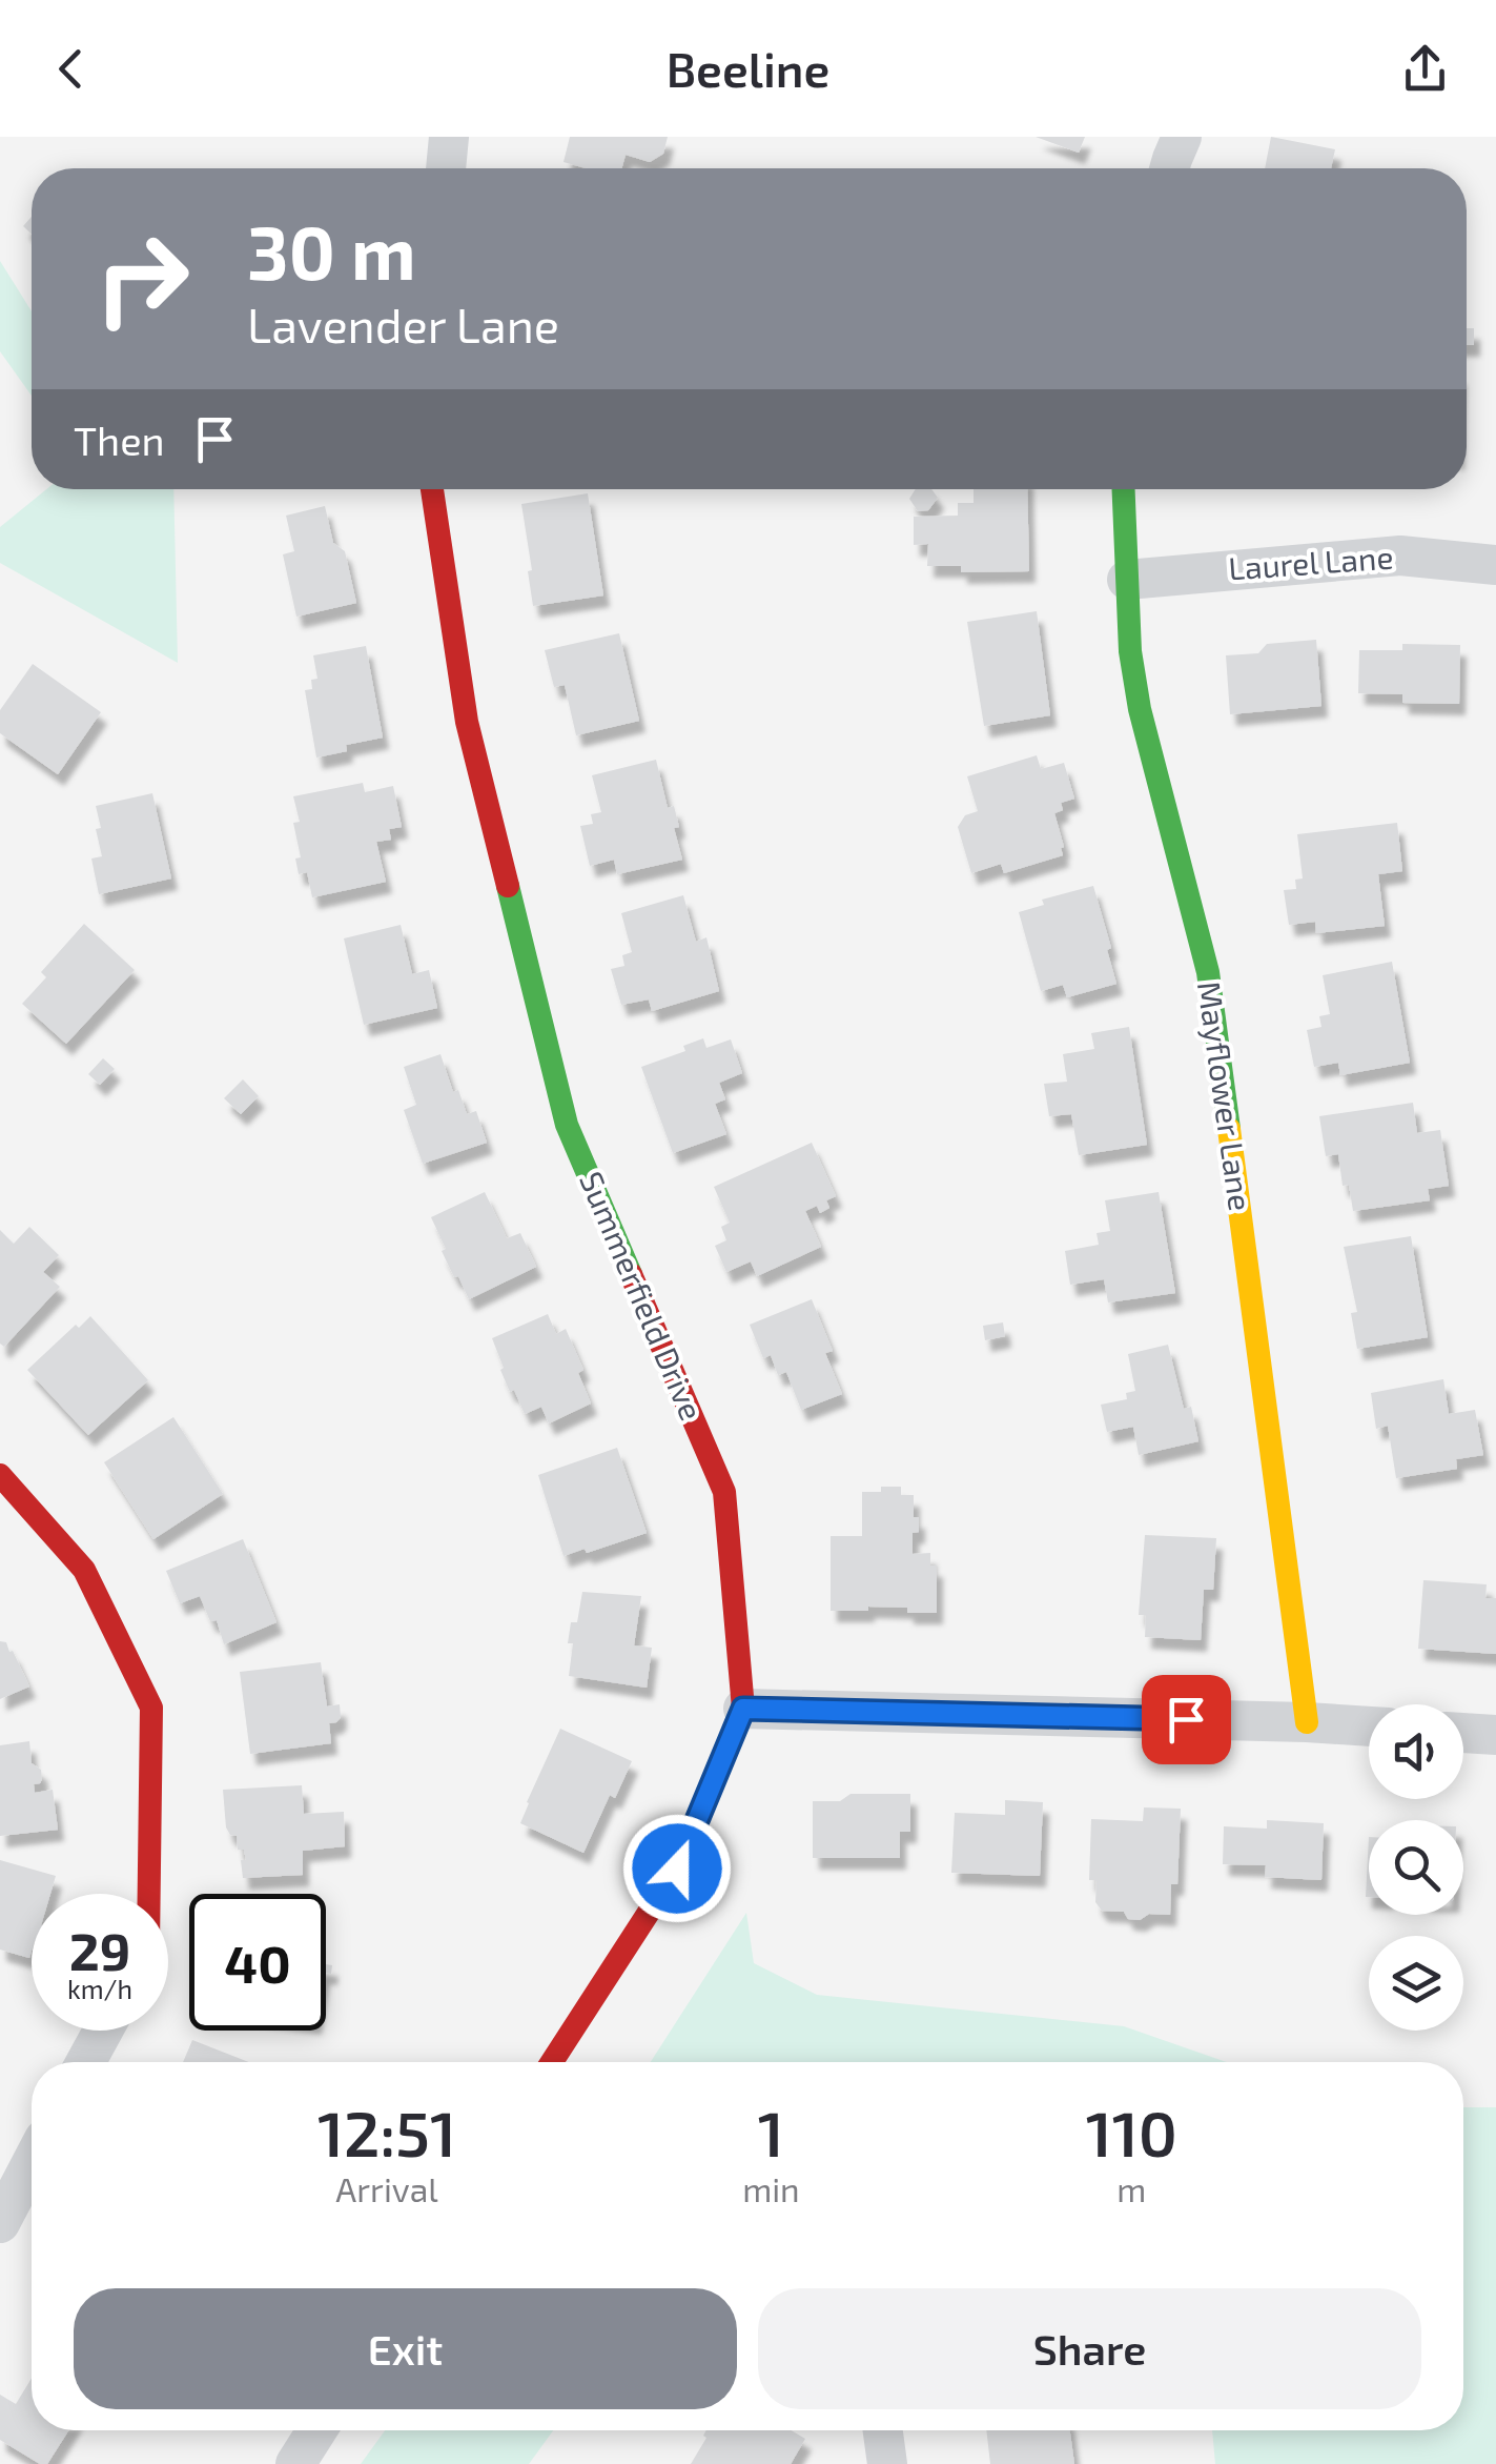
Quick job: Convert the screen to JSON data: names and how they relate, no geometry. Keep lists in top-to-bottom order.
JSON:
{
  "streets": {
    "street": ["Laurel Lane", "Mayflower Lane", "Summerfield Drive"]
  },
  "crossings": [
    ["Laurel Lane", "Mayflower Lane"]
  ],
  "page": {
    "header": "Beeline",
    "turn": ["30 m", "Lavender Lane"],
    "then": "Then",
    "speed": "29 km/h",
    "limit": "40",
    "eta": [
      "12:51",
      "Arrival",
      "1",
      "min",
      "110",
      "m"
    ],
    "buttons": ["Exit", "Share"]
  }
}
